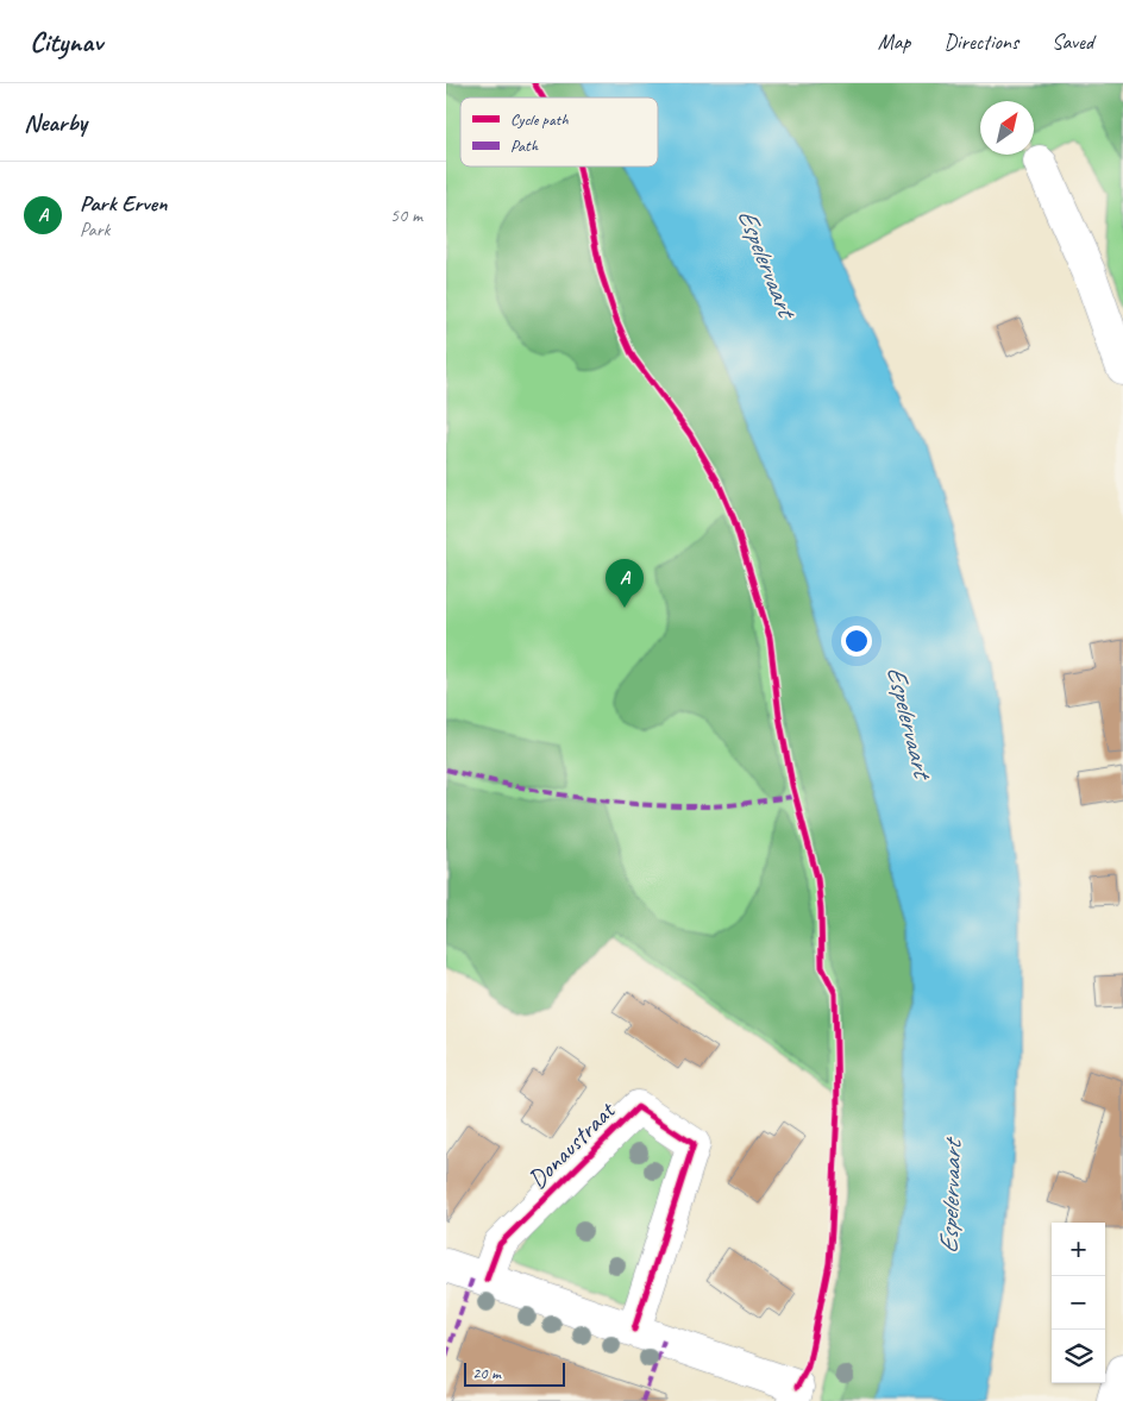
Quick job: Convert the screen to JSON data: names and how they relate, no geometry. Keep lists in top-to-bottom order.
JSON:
{
  "streets": {
    "street": ["Donaustraat"]
  },
  "water": ["Espelervaart"],
  "legend": ["Cycle path", "Path"],
  "scale_bar": "20 m",
  "north": "top right",
  "page": {
    "header": "Citynav",
    "nav": ["Map", "Directions", "Saved"],
    "heading": "Nearby",
    "list": [
      {
        "mark": "A",
        "name": "Park Erven",
        "note": "Park",
        "value": "50 m"
      }
    ],
    "pins": "A",
    "map_buttons": ["+", "−"],
    "scale": "20 m"
  }
}
